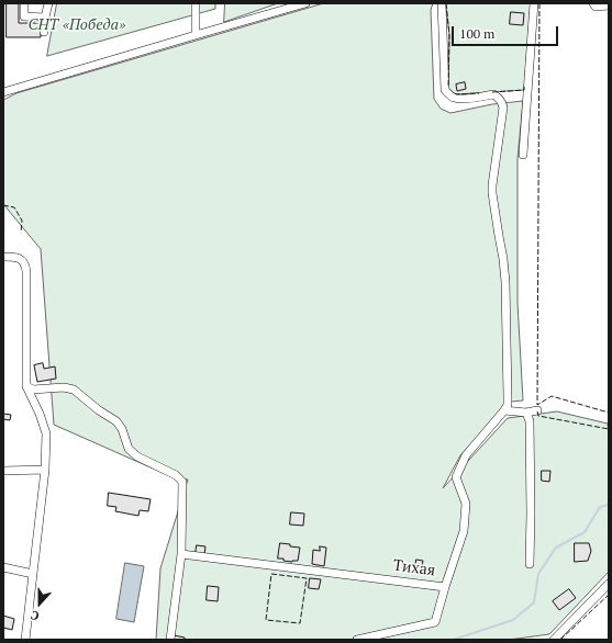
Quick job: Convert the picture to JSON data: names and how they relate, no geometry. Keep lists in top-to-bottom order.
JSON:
{
  "streets": {
    "street": ["Тихая"]
  },
  "parks": ["СНТ «Победа»"],
  "scale_bar": "100 m",
  "north": "bottom"
}
